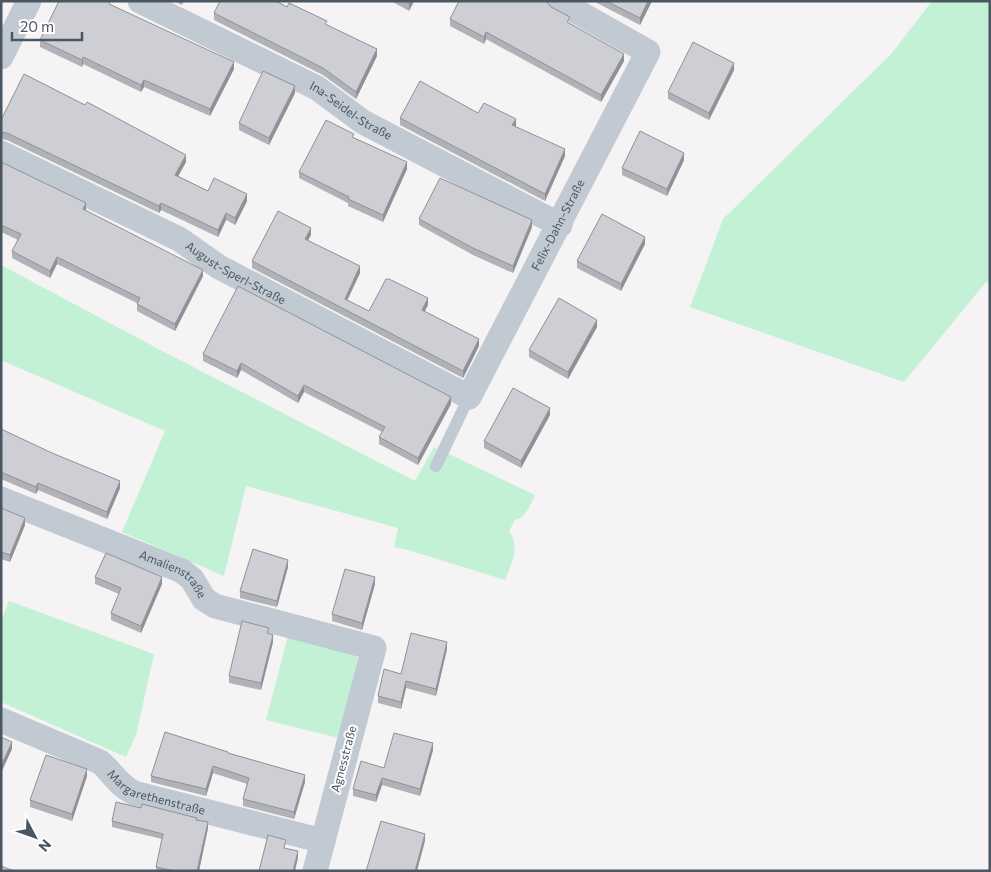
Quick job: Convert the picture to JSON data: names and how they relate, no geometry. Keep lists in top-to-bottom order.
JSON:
{
  "streets": {
    "street": [
      "Ina-Seidel-Straße",
      "Felix-Dahn-Straße",
      "August-Sperl-Straße",
      "Amalienstraße",
      "Agnesstraße",
      "Margarethenstraße"
    ]
  },
  "crossings": [
    ["Ina-Seidel-Straße", "Felix-Dahn-Straße"],
    ["Felix-Dahn-Straße", "August-Sperl-Straße"],
    ["Amalienstraße", "Agnesstraße"],
    ["Agnesstraße", "Margarethenstraße"]
  ],
  "scale_bar": "20 m",
  "north": "bottom right"
}
